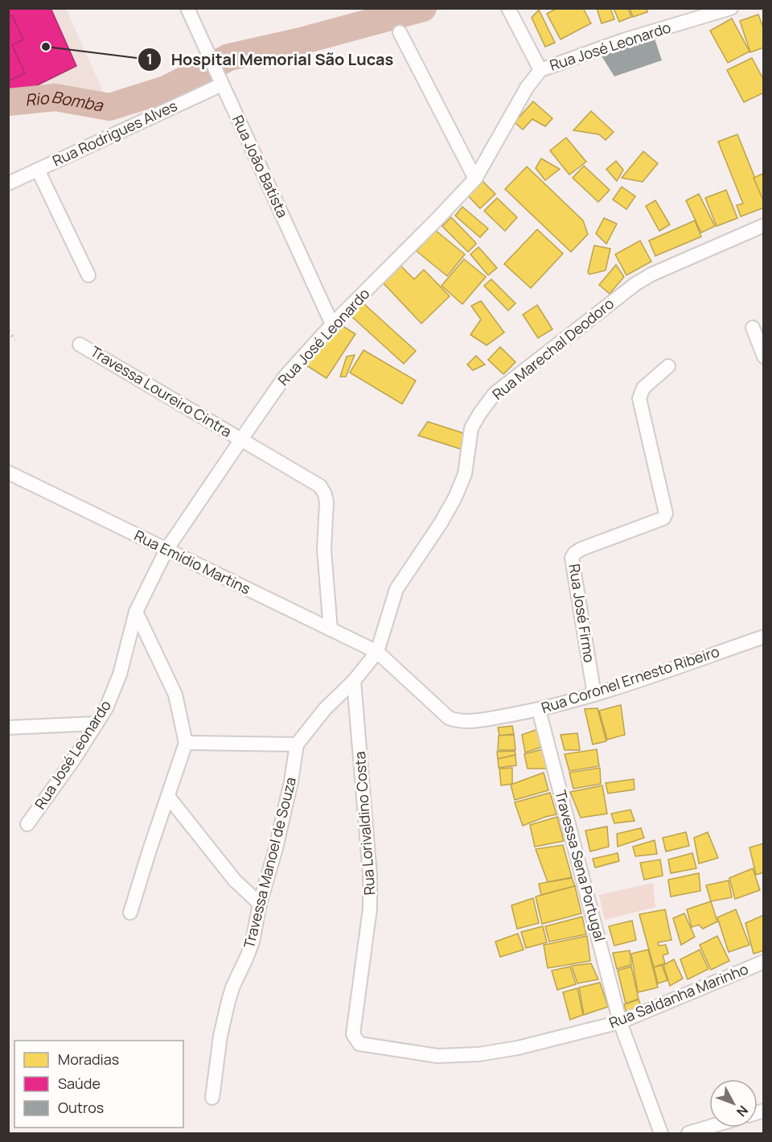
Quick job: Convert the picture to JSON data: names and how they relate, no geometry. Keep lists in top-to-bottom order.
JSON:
{
  "streets": {
    "street": [
      "Rua José Leonardo",
      "Rua Rodrigues Alves",
      "Rua João Batista",
      "Rua Marechal Deodoro",
      "Travessa Loureiro Cintra",
      "Rua Emídio Martins",
      "Rua José Firmo",
      "Rua Coronel Ernesto Ribeiro",
      "Rua Lorivaldino Costa",
      "Travessa Manoel de Souza",
      "Travessa Sena Portugal",
      "Rua Saldanha Marinho"
    ]
  },
  "crossings": [
    ["Rua José Leonardo", "Rua João Batista"],
    ["Rua José Leonardo", "Travessa Loureiro Cintra"],
    ["Rua José Leonardo", "Rua Emídio Martins"],
    ["Rua Rodrigues Alves", "Rua João Batista"],
    ["Rua Marechal Deodoro", "Rua Emídio Martins"],
    ["Rua Marechal Deodoro", "Rua Coronel Ernesto Ribeiro"],
    ["Rua Marechal Deodoro", "Travessa Manoel de Souza"],
    ["Travessa Loureiro Cintra", "Rua Emídio Martins"],
    ["Rua Emídio Martins", "Rua Coronel Ernesto Ribeiro"],
    ["Rua Emídio Martins", "Travessa Manoel de Souza"],
    ["Rua José Firmo", "Rua Coronel Ernesto Ribeiro"],
    ["Rua Coronel Ernesto Ribeiro", "Travessa Manoel de Souza"],
    ["Rua Coronel Ernesto Ribeiro", "Travessa Sena Portugal"],
    ["Rua Lorivaldino Costa", "Travessa Manoel de Souza"],
    ["Rua Lorivaldino Costa", "Rua Saldanha Marinho"],
    ["Travessa Sena Portugal", "Rua Saldanha Marinho"]
  ],
  "water": ["Rio Bomba"],
  "places": ["Hospital Memorial São Lucas"],
  "legend": ["Moradias", "Saúde", "Outros"],
  "north": "bottom right"
}
